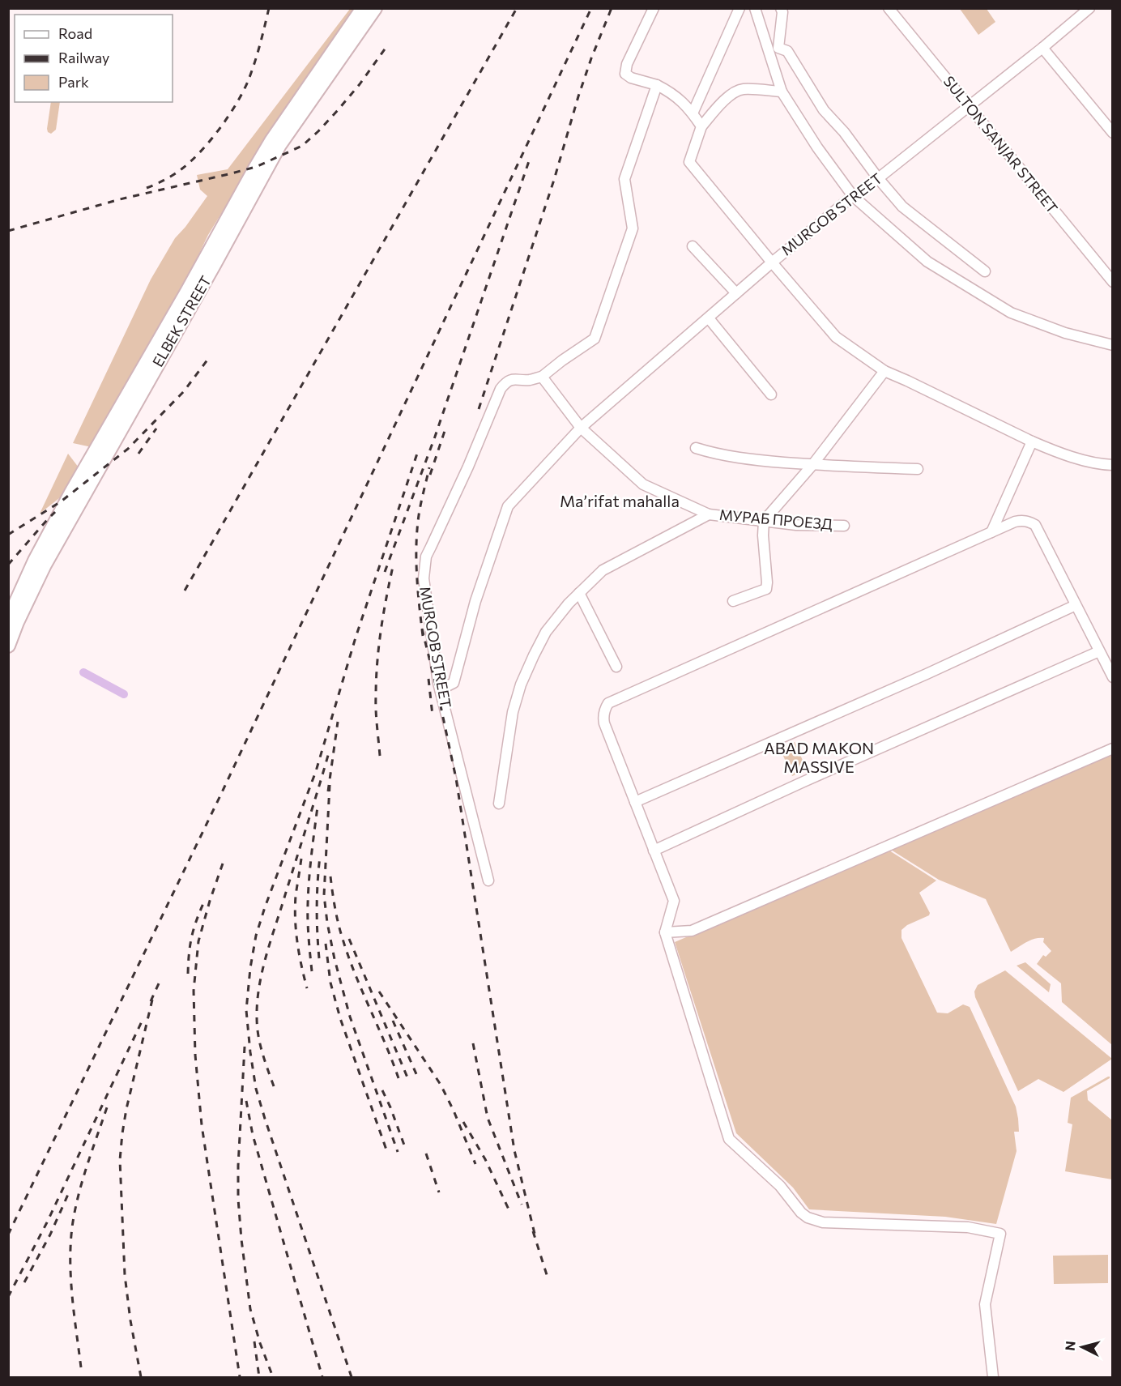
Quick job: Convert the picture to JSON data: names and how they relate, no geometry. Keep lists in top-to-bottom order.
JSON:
{
  "streets": {
    "main road": ["ELBEK STREET"],
    "street": ["SULTON SANJAR STREET", "MURGOB STREET", "МУРАБ ПРОЕЗД"]
  },
  "crossings": [
    ["SULTON SANJAR STREET", "MURGOB STREET"],
    ["MURGOB STREET", "МУРАБ ПРОЕЗД"]
  ],
  "districts": ["Maʼrifat mahalla", "ABAD MAKON MASSIVE"],
  "legend": ["Road", "Railway", "Park"],
  "north": "left"
}
